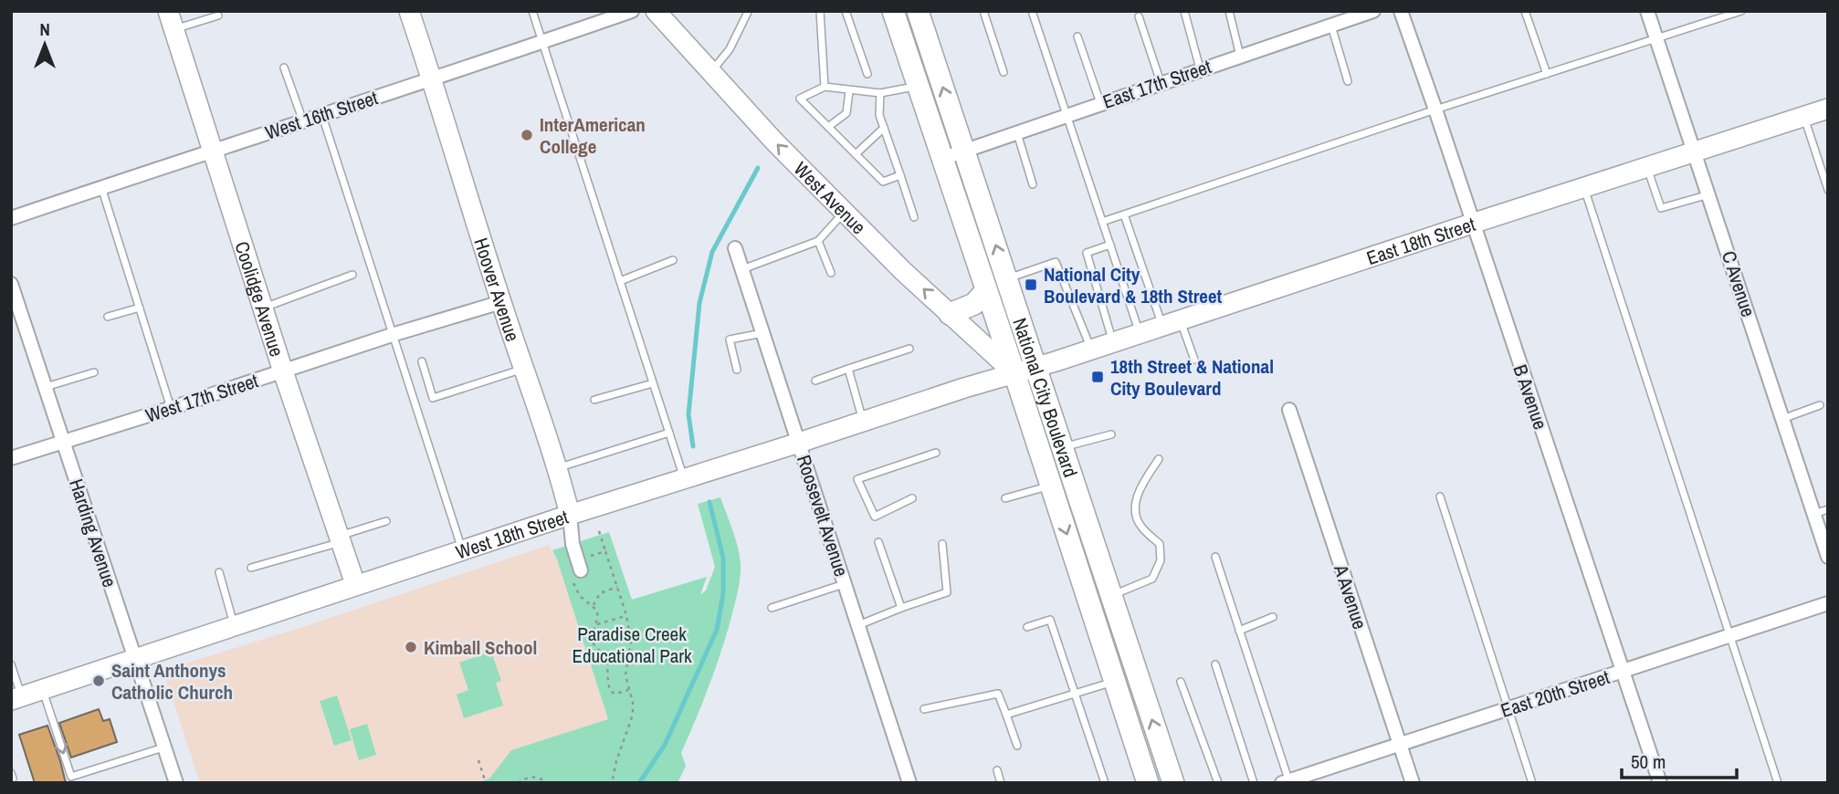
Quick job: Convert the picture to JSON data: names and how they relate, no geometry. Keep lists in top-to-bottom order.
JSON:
{
  "streets": {
    "main road": [
      "West Avenue",
      "East 18th Street",
      "Hoover Avenue",
      "Coolidge Avenue",
      "National City Boulevard",
      "West 18th Street"
    ],
    "street": [
      "East 17th Street",
      "West 16th Street",
      "C Avenue",
      "B Avenue",
      "West 17th Street",
      "Roosevelt Avenue",
      "Harding Avenue",
      "A Avenue",
      "East 20th Street"
    ]
  },
  "crossings": [
    ["East 17th Street", "National City Boulevard"],
    ["West 16th Street", "Hoover Avenue"],
    ["West 16th Street", "Coolidge Avenue"],
    ["West Avenue", "East 18th Street"],
    ["West Avenue", "National City Boulevard"],
    ["West Avenue", "West 18th Street"],
    ["East 18th Street", "C Avenue"],
    ["East 18th Street", "National City Boulevard"],
    ["East 18th Street", "B Avenue"],
    ["East 18th Street", "West 18th Street"],
    ["Hoover Avenue", "West 17th Street"],
    ["Hoover Avenue", "West 18th Street"],
    ["Coolidge Avenue", "West 17th Street"],
    ["Coolidge Avenue", "West 18th Street"],
    ["National City Boulevard", "West 18th Street"],
    ["B Avenue", "East 20th Street"],
    ["West 17th Street", "Harding Avenue"],
    ["Roosevelt Avenue", "West 18th Street"],
    ["Harding Avenue", "West 18th Street"],
    ["A Avenue", "East 20th Street"]
  ],
  "one_way": ["West Avenue"],
  "parks": ["Paradise Creek Educational Park"],
  "places": {
    "other": ["InterAmerican College", "Kimball School", "Saint Anthonys Catholic Church"],
    "transit": ["National City Boulevard & 18th Street", "18th Street & National City Boulevard"]
  },
  "scale_bar": "50 m",
  "north": "top"
}
